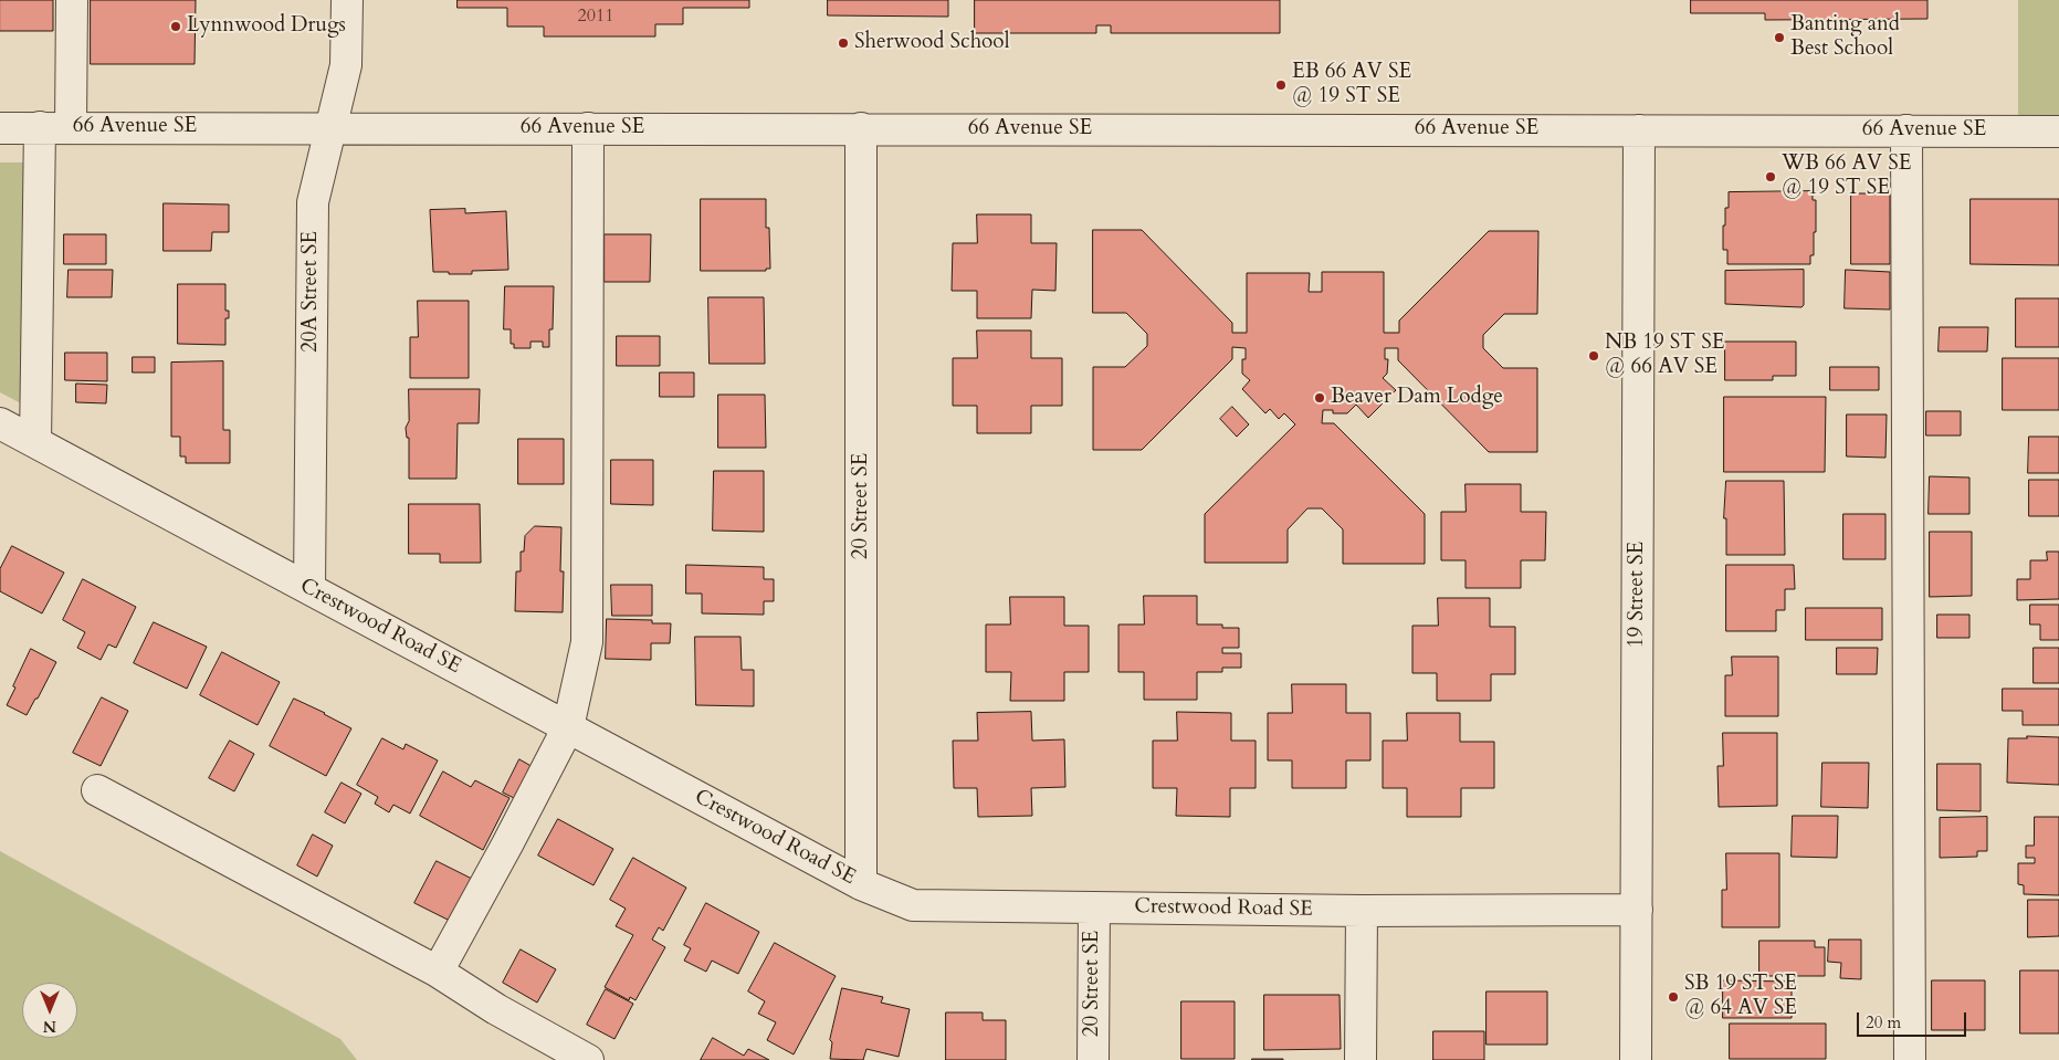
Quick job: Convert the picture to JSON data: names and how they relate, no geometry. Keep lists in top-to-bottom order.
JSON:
{
  "streets": {
    "street": [
      "66 Avenue SE",
      "20A Street SE",
      "20 Street SE",
      "19 Street SE",
      "Crestwood Road SE"
    ]
  },
  "crossings": [
    ["66 Avenue SE", "20A Street SE"],
    ["66 Avenue SE", "20 Street SE"],
    ["66 Avenue SE", "19 Street SE"],
    ["20A Street SE", "Crestwood Road SE"],
    ["20 Street SE", "Crestwood Road SE"],
    ["19 Street SE", "Crestwood Road SE"]
  ],
  "places": [
    "Lynnwood Drugs",
    "Banting and Best School",
    "Sherwood School",
    "EB 66 AV SE @ 19 ST SE",
    "WB 66 AV SE @ 19 ST SE",
    "NB 19 ST SE @ 66 AV SE",
    "Beaver Dam Lodge",
    "SB 19 ST SE @ 64 AV SE"
  ],
  "house_numbers": ["2011"],
  "scale_bar": "20 m",
  "north": "bottom"
}
